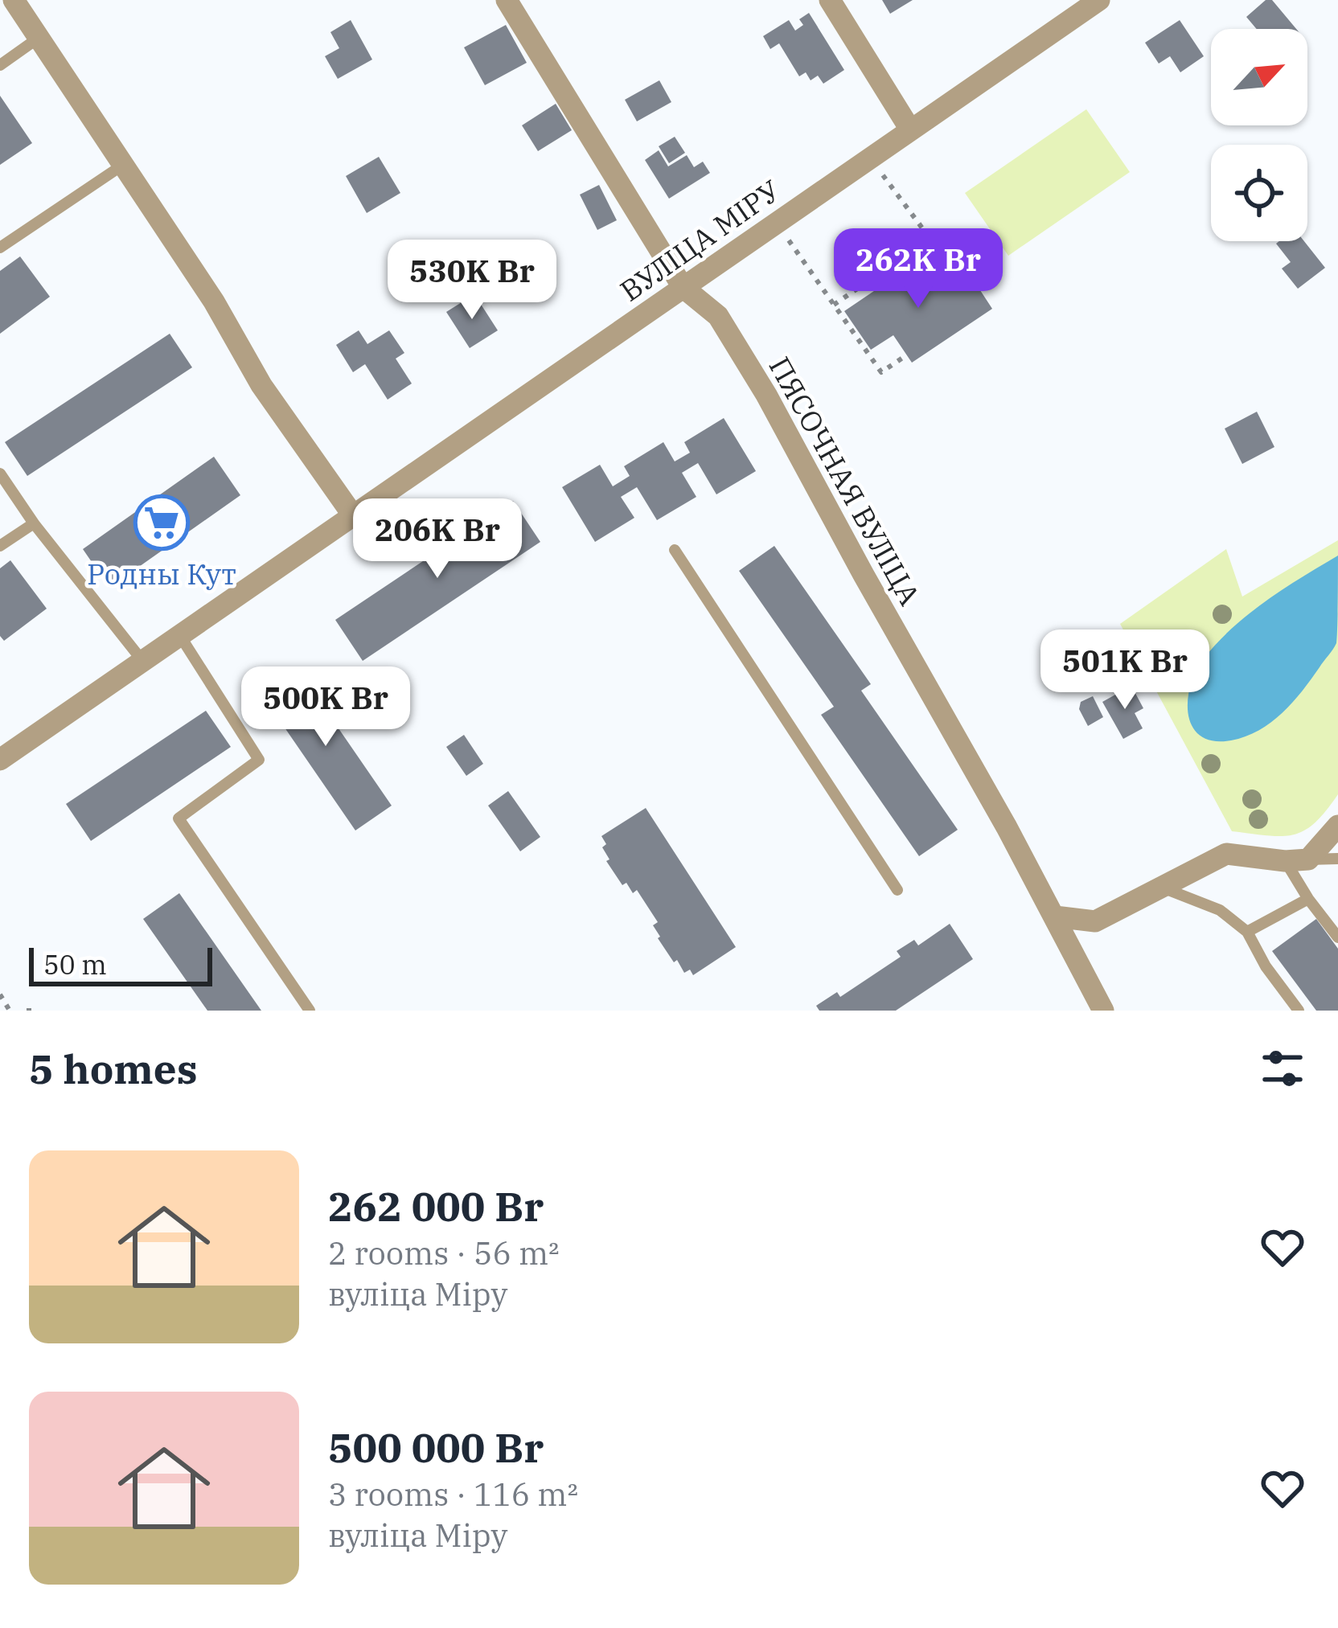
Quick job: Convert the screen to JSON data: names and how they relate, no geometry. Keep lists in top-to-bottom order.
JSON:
{
  "streets": {
    "street": ["ВУЛІЦА МІРУ", "ПЯСОЧНАЯ ВУЛІЦА"]
  },
  "crossings": [
    ["ВУЛІЦА МІРУ", "ПЯСОЧНАЯ ВУЛІЦА"]
  ],
  "places": {
    "supermarket": ["Родны Кут"]
  },
  "scale_bar": "50 m",
  "north": "top right",
  "page": {
    "price": [
      "262K Br",
      "530K Br",
      "206K Br",
      "501K Br",
      "500K Br"
    ],
    "scale": "50 m",
    "heading": "5 homes",
    "list": [
      {
        "name": "262 000 Br",
        "note": "2 rooms · 56 m² · вуліца Міру"
      },
      {
        "name": "500 000 Br",
        "note": "3 rooms · 116 m² · вуліца Міру"
      }
    ]
  }
}
